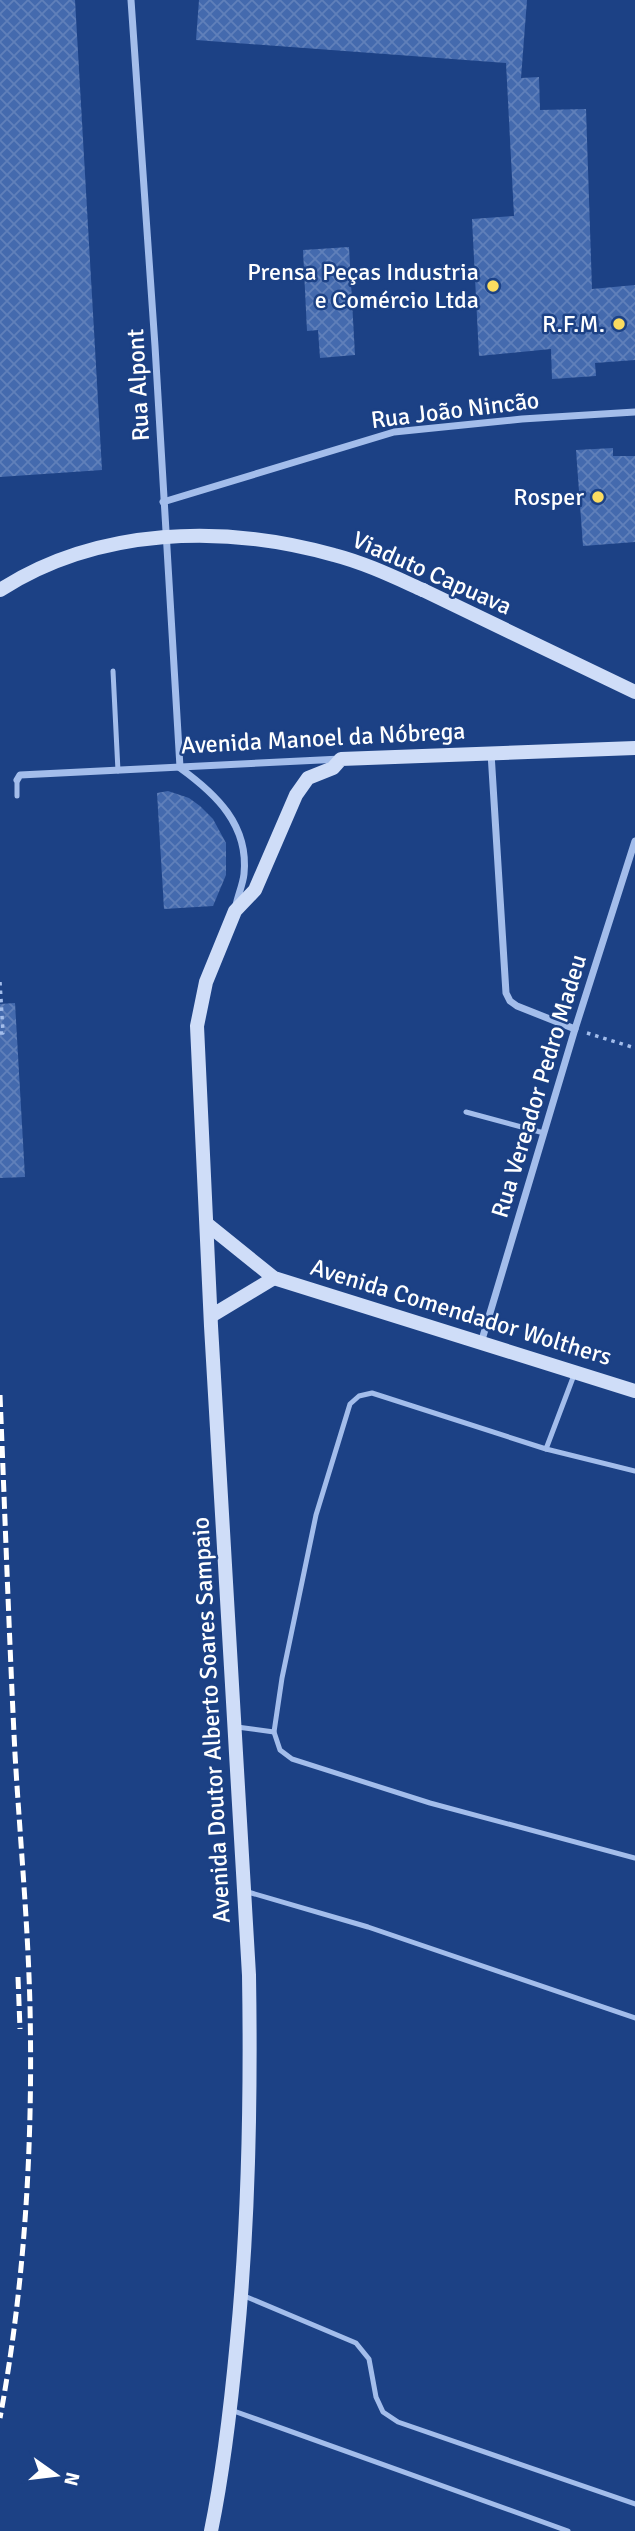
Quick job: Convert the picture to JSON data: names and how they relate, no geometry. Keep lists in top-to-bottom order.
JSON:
{
  "streets": {
    "main road": [
      "Viaduto Capuava",
      "Avenida Manoel da Nóbrega",
      "Avenida Comendador Wolthers",
      "Avenida Doutor Alberto Soares Sampaio"
    ],
    "street": ["Rua Alpont", "Rua João Nincão", "Rua Vereador Pedro Madeu"]
  },
  "crossings": [
    ["Rua Alpont", "Rua João Nincão"],
    ["Rua Alpont", "Avenida Manoel da Nóbrega"],
    ["Rua Alpont", "Avenida Doutor Alberto Soares Sampaio"],
    ["Avenida Manoel da Nóbrega", "Avenida Doutor Alberto Soares Sampaio"],
    ["Rua Vereador Pedro Madeu", "Avenida Comendador Wolthers"],
    ["Avenida Comendador Wolthers", "Avenida Doutor Alberto Soares Sampaio"]
  ],
  "places": ["Prensa Peças Industria e Comércio Ltda", "R.F.M.", "Rosper"],
  "north": "right"
}
